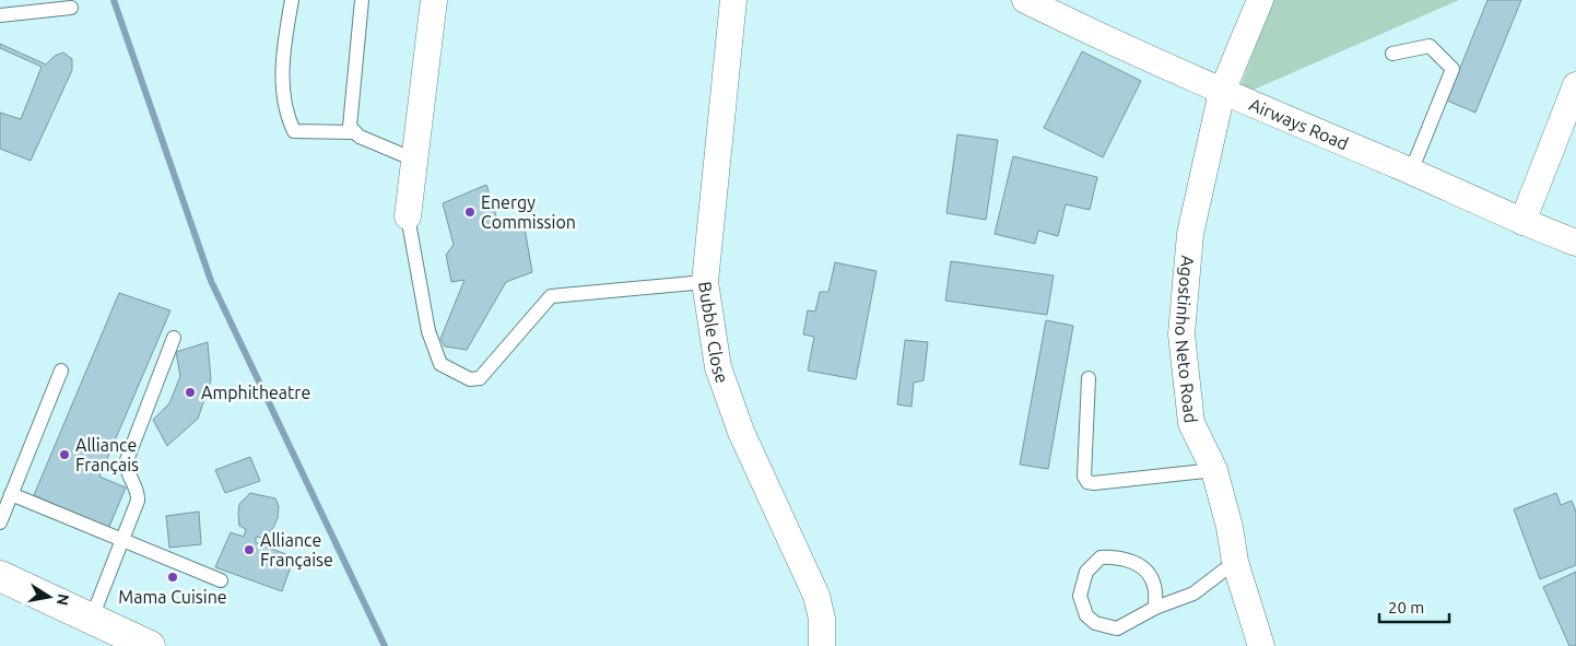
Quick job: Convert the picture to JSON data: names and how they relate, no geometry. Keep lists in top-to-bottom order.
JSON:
{
  "streets": {
    "street": ["Airways Road", "Bubble Close", "Agostinho Neto Road"]
  },
  "crossings": [
    ["Airways Road", "Agostinho Neto Road"]
  ],
  "places": [
    "Energy Commission",
    "Amphitheatre",
    "Alliance Français",
    "Alliance Française",
    "Mama Cuisine"
  ],
  "scale_bar": "20 m",
  "north": "right"
}
